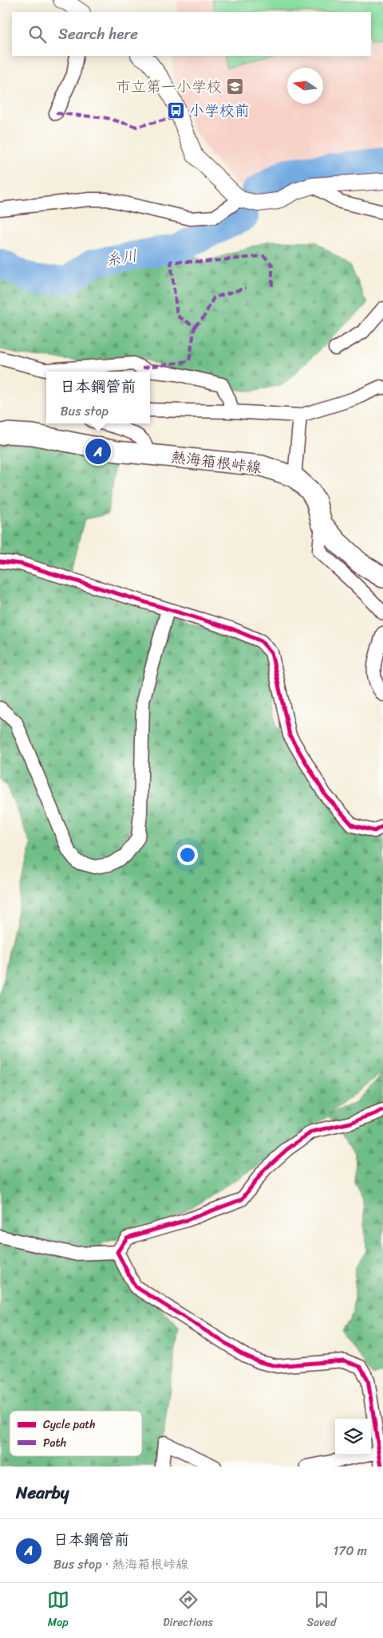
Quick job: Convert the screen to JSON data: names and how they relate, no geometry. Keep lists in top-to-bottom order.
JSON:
{
  "streets": {
    "main road": ["熱海箱根峠線"]
  },
  "water": ["糸川"],
  "places": {
    "school or university": ["市立第一小学校"],
    "bus stop": ["小学校前"]
  },
  "legend": ["Cycle path", "Path"],
  "north": "left",
  "page": {
    "search": "Search here",
    "popup": ["日本鋼管前", "Bus stop"],
    "pins": "A",
    "heading": "Nearby",
    "list": [
      {
        "mark": "A",
        "name": "日本鋼管前",
        "note": "Bus stop · 熱海箱根峠線",
        "value": "170 m"
      }
    ],
    "nav": ["Map", "Directions", "Saved"]
  }
}
